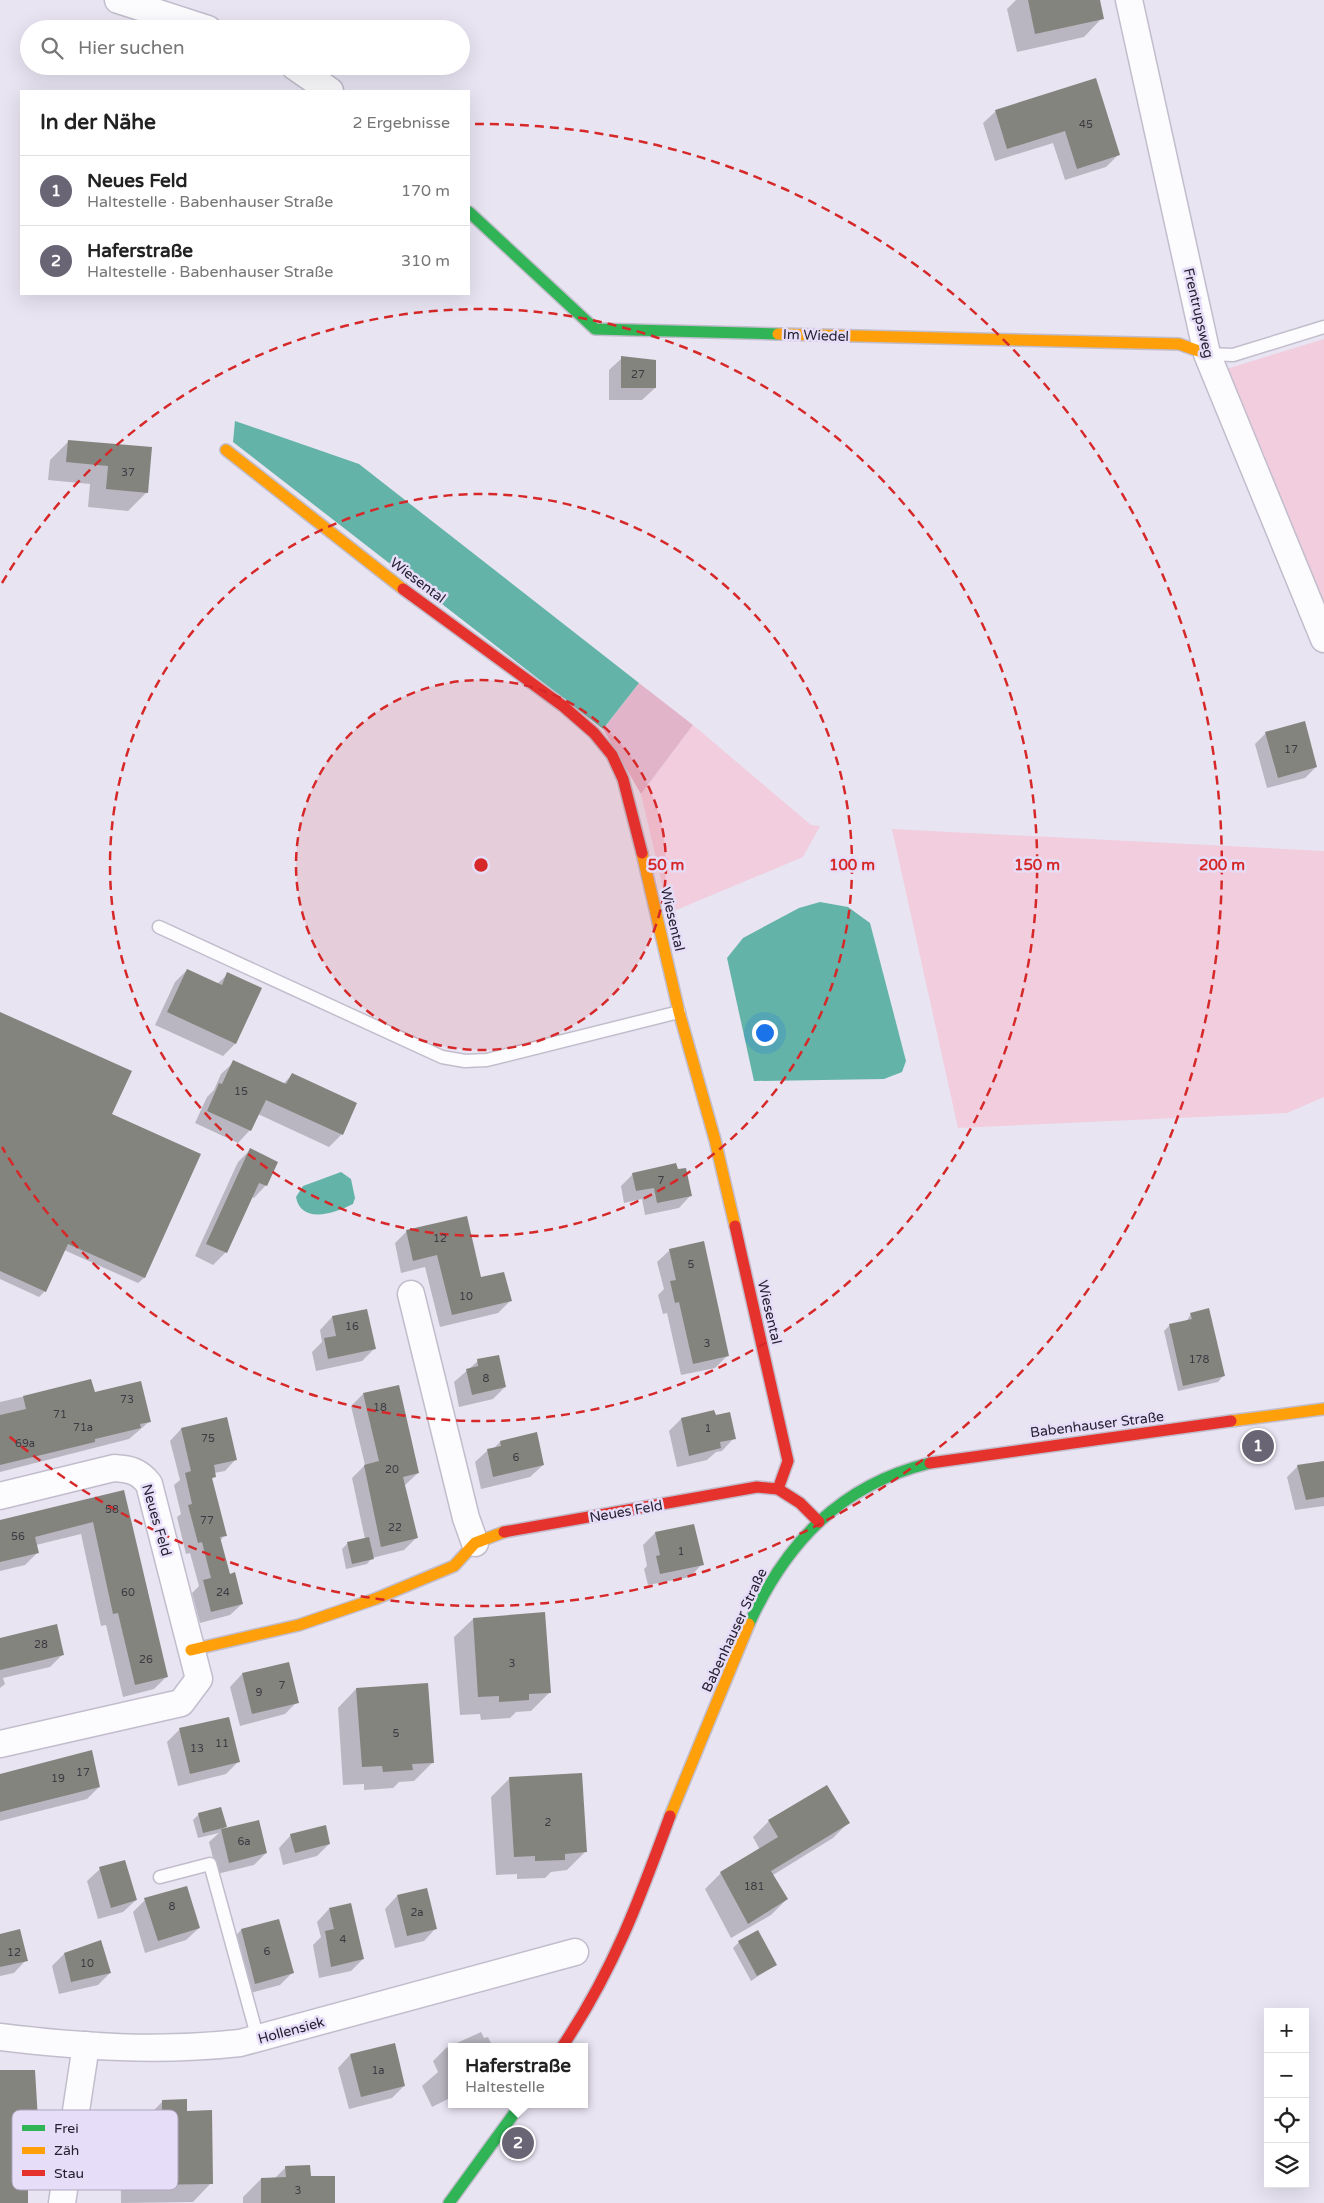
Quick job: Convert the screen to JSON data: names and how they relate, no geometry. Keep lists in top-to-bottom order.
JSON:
{
  "streets": {
    "street": [
      "Frentrupsweg",
      "Im Wiedel",
      "Wiesental",
      "Babenhauser Straße",
      "Neues Feld",
      "Hollensiek"
    ]
  },
  "crossings": [
    ["Frentrupsweg", "Im Wiedel"],
    ["Wiesental", "Neues Feld"]
  ],
  "house_numbers": [
    "45",
    "27",
    "37",
    "17",
    "15",
    "7",
    "12",
    "5",
    "10",
    "16",
    "3",
    "178",
    "8",
    "73",
    "18",
    "71",
    "71a",
    "1",
    "75",
    "69a",
    "6",
    "20",
    "58",
    "77",
    "22",
    "56",
    "1",
    "60",
    "24",
    "28",
    "26",
    "3",
    "7",
    "9",
    "5",
    "11",
    "13",
    "17",
    "19",
    "2",
    "6a",
    "181",
    "8",
    "2a",
    "4",
    "6",
    "12",
    "10",
    "1a",
    "3"
  ],
  "legend": ["Frei", "Zäh", "Stau"],
  "page": {
    "search": "Hier suchen",
    "heading": ["In der Nähe", "2 Ergebnisse"],
    "list": [
      {
        "mark": "1",
        "name": "Neues Feld",
        "note": "Haltestelle · Babenhauser Straße",
        "value": "170 m"
      },
      {
        "mark": "2",
        "name": "Haferstraße",
        "note": "Haltestelle · Babenhauser Straße",
        "value": "310 m"
      }
    ],
    "pins": ["1", "2"],
    "map_buttons": ["+", "−"],
    "popup": ["Haferstraße", "Haltestelle"]
  },
  "rings": [
    "50 m",
    "100 m",
    "150 m",
    "200 m"
  ]
}
